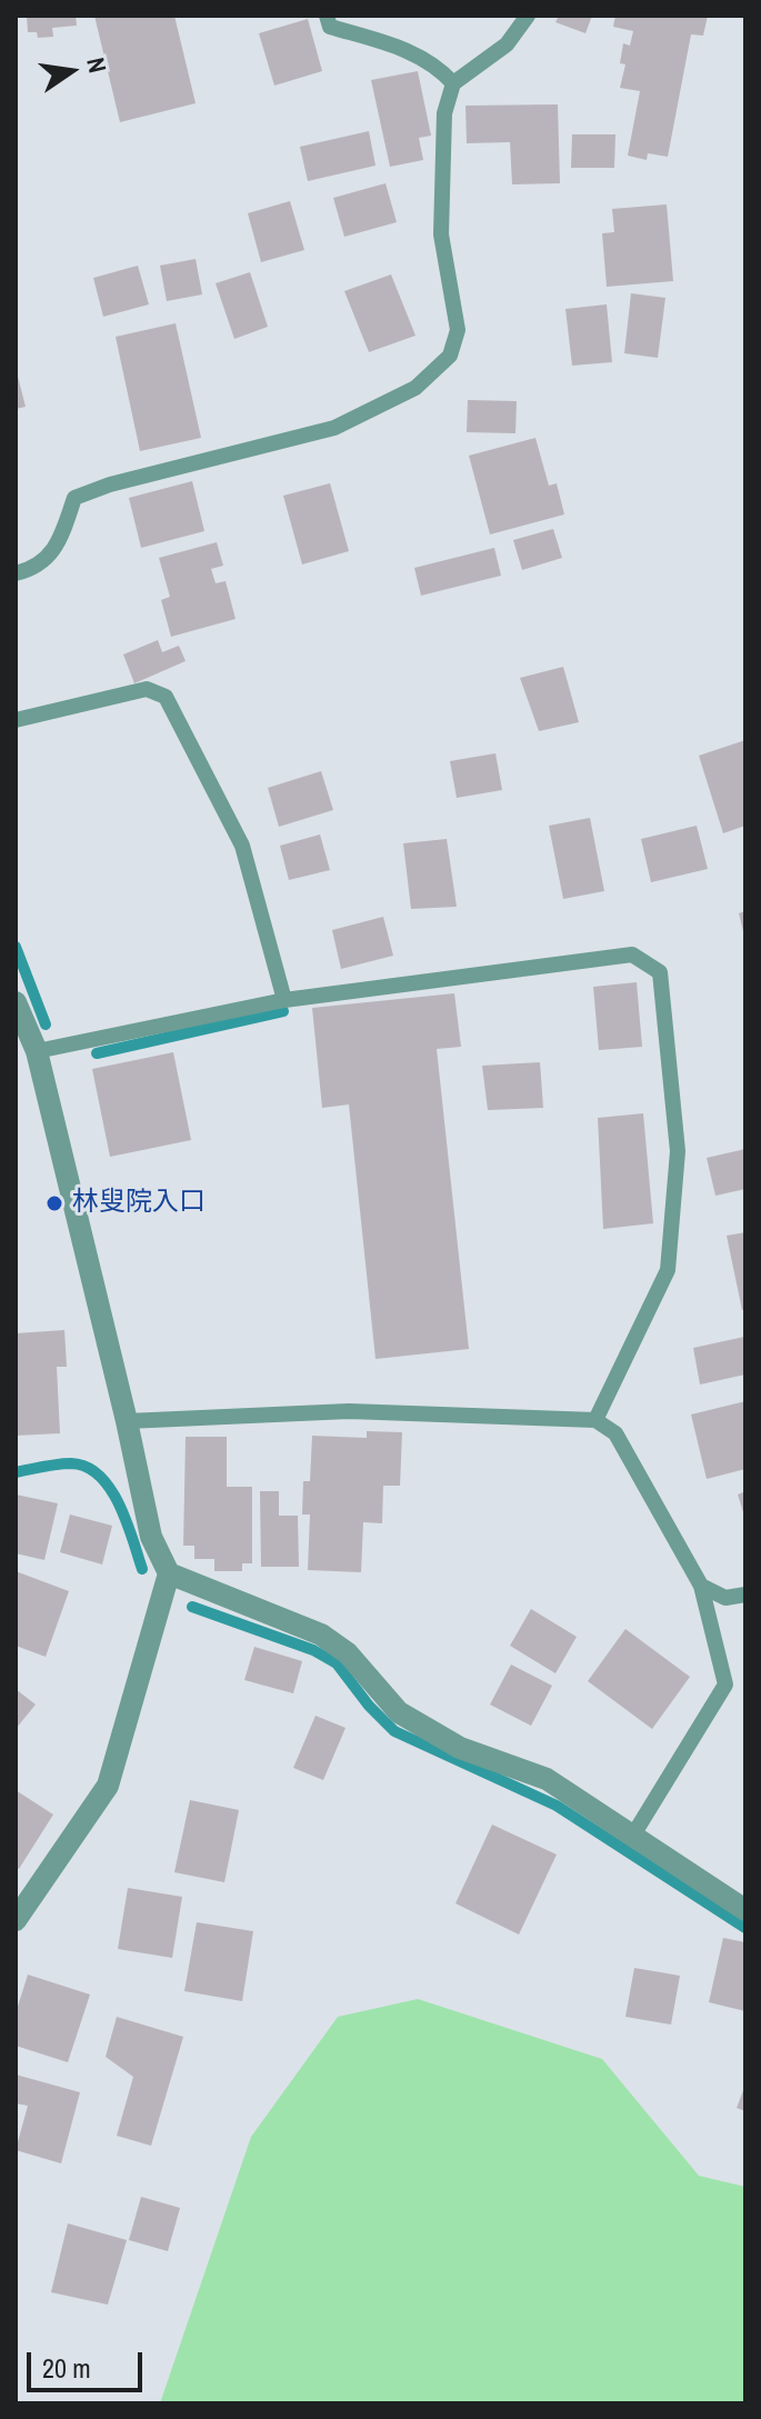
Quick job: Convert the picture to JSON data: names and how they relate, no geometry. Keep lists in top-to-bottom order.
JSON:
{
  "places": ["林叟院入口"],
  "scale_bar": "20 m",
  "north": "right"
}
